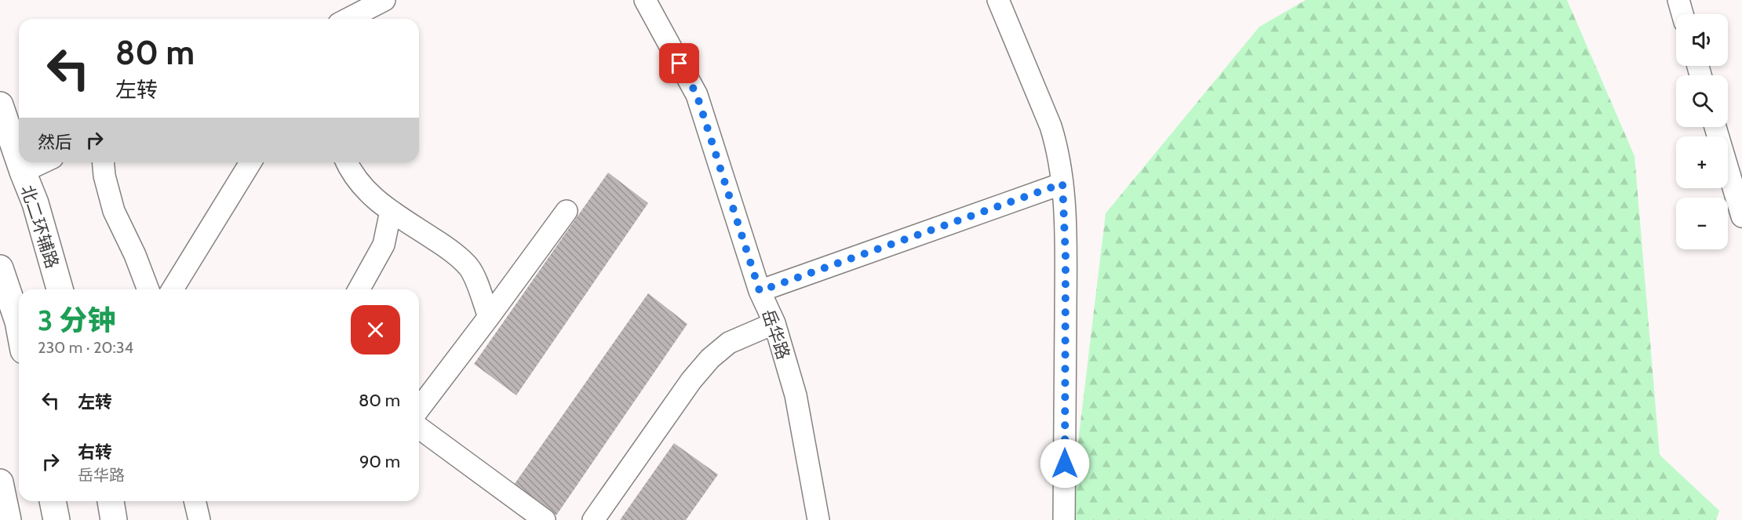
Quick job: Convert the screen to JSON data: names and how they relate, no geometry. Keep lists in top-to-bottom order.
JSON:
{
  "streets": {
    "main road": ["北二环辅路"],
    "street": ["岳华路"]
  },
  "page": {
    "map_buttons": ["+", "−"],
    "turn": ["80 m", "左转"],
    "then": "然后",
    "heading": ["3 分钟", "230 m · 20:34"],
    "list": [
      {
        "name": "左转",
        "value": "80 m"
      },
      {
        "name": "右转",
        "note": "岳华路",
        "value": "90 m"
      }
    ]
  }
}
